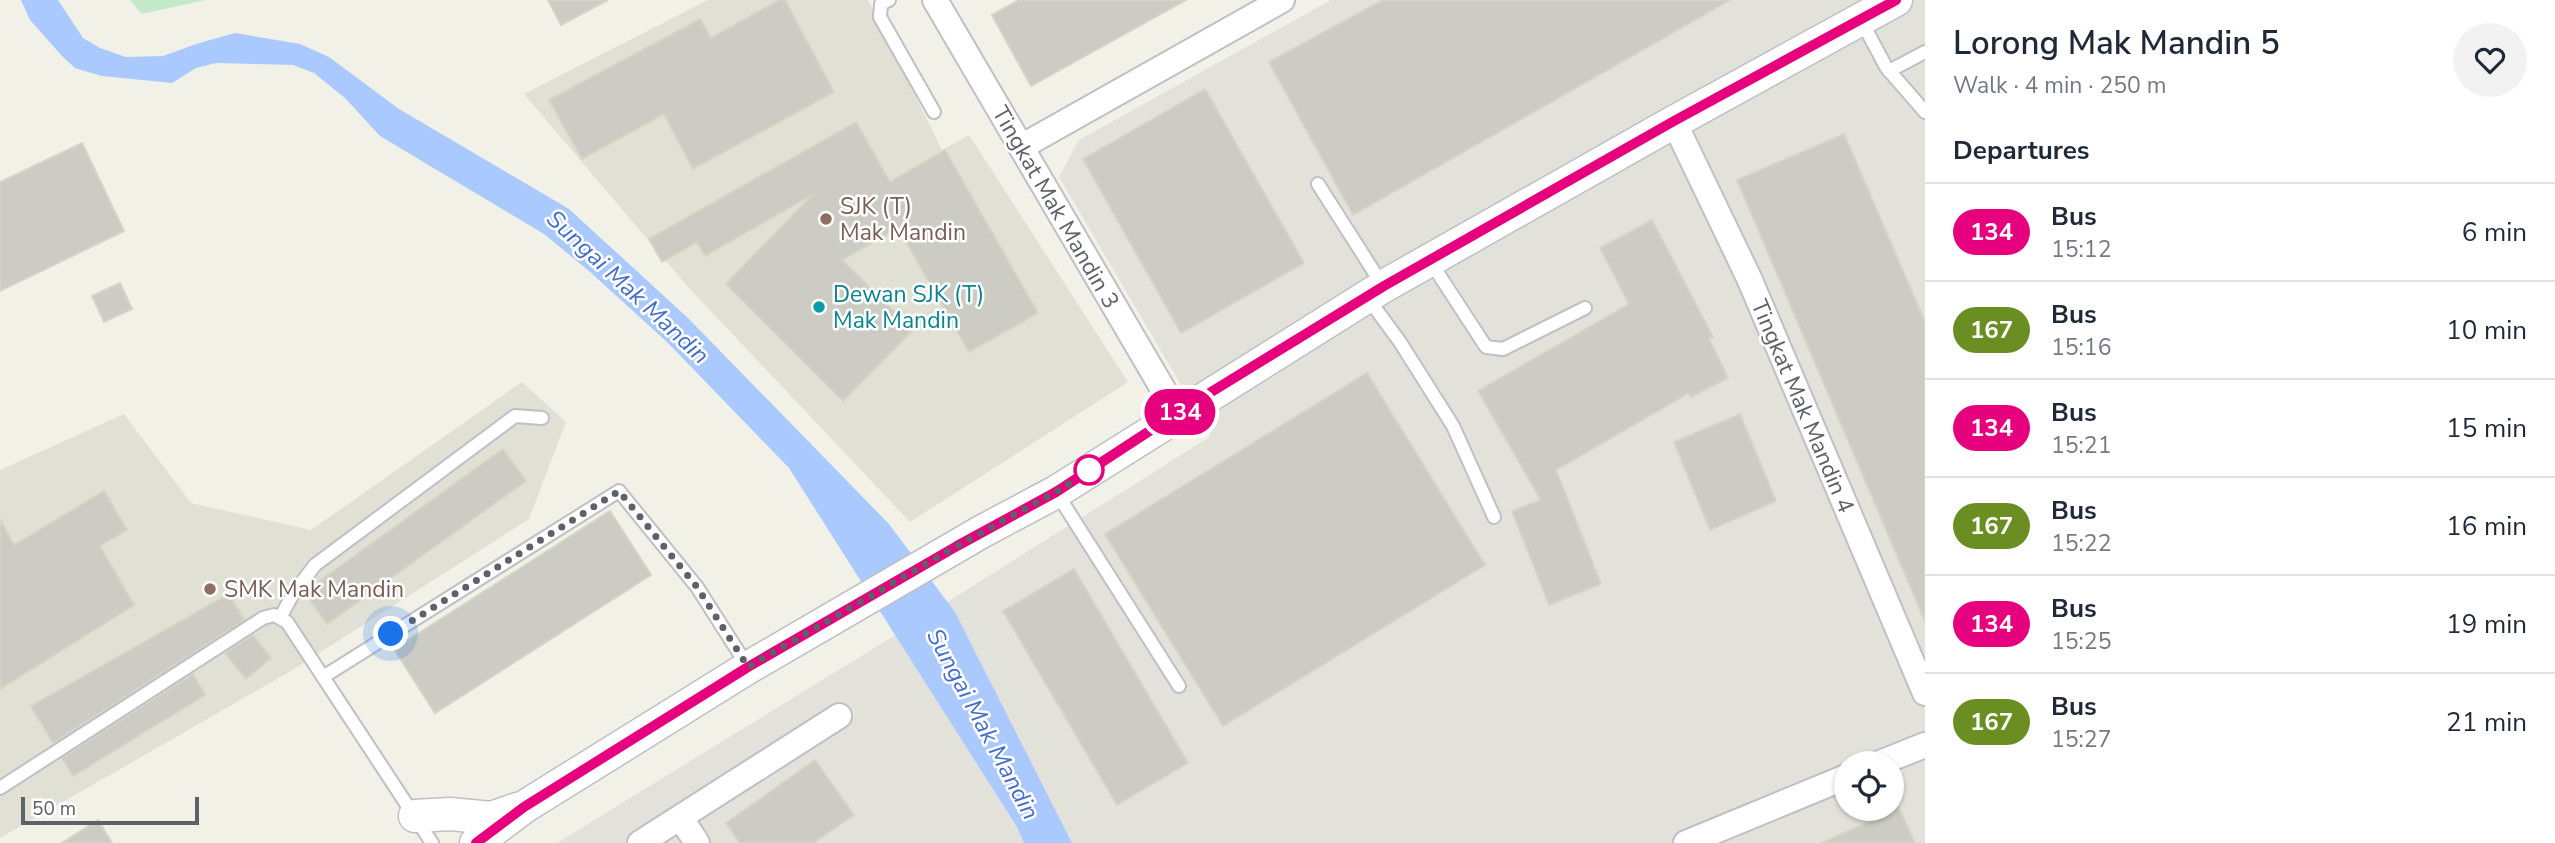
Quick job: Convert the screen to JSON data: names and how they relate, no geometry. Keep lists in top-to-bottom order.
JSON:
{
  "streets": {
    "street": ["Tingkat Mak Mandin 3", "Tingkat Mak Mandin 4"]
  },
  "water": ["Sungai Mak Mandin"],
  "places": ["SJK (T) Mak Mandin", "Dewan SJK (T) Mak Mandin", "SMK Mak Mandin"],
  "lines": ["bus line 134"],
  "scale_bar": "50 m",
  "page": {
    "on_map": "134",
    "heading": [
      ["Lorong Mak Mandin 5", "Walk · 4 min · 250 m"],
      "Departures"
    ],
    "list": [
      {
        "mark": "134",
        "name": "Bus",
        "note": "15:12",
        "value": "6 min"
      },
      {
        "mark": "167",
        "name": "Bus",
        "note": "15:16",
        "value": "10 min"
      },
      {
        "mark": "134",
        "name": "Bus",
        "note": "15:21",
        "value": "15 min"
      },
      {
        "mark": "167",
        "name": "Bus",
        "note": "15:22",
        "value": "16 min"
      },
      {
        "mark": "134",
        "name": "Bus",
        "note": "15:25",
        "value": "19 min"
      },
      {
        "mark": "167",
        "name": "Bus",
        "note": "15:27",
        "value": "21 min"
      }
    ],
    "scale": "50 m"
  }
}
